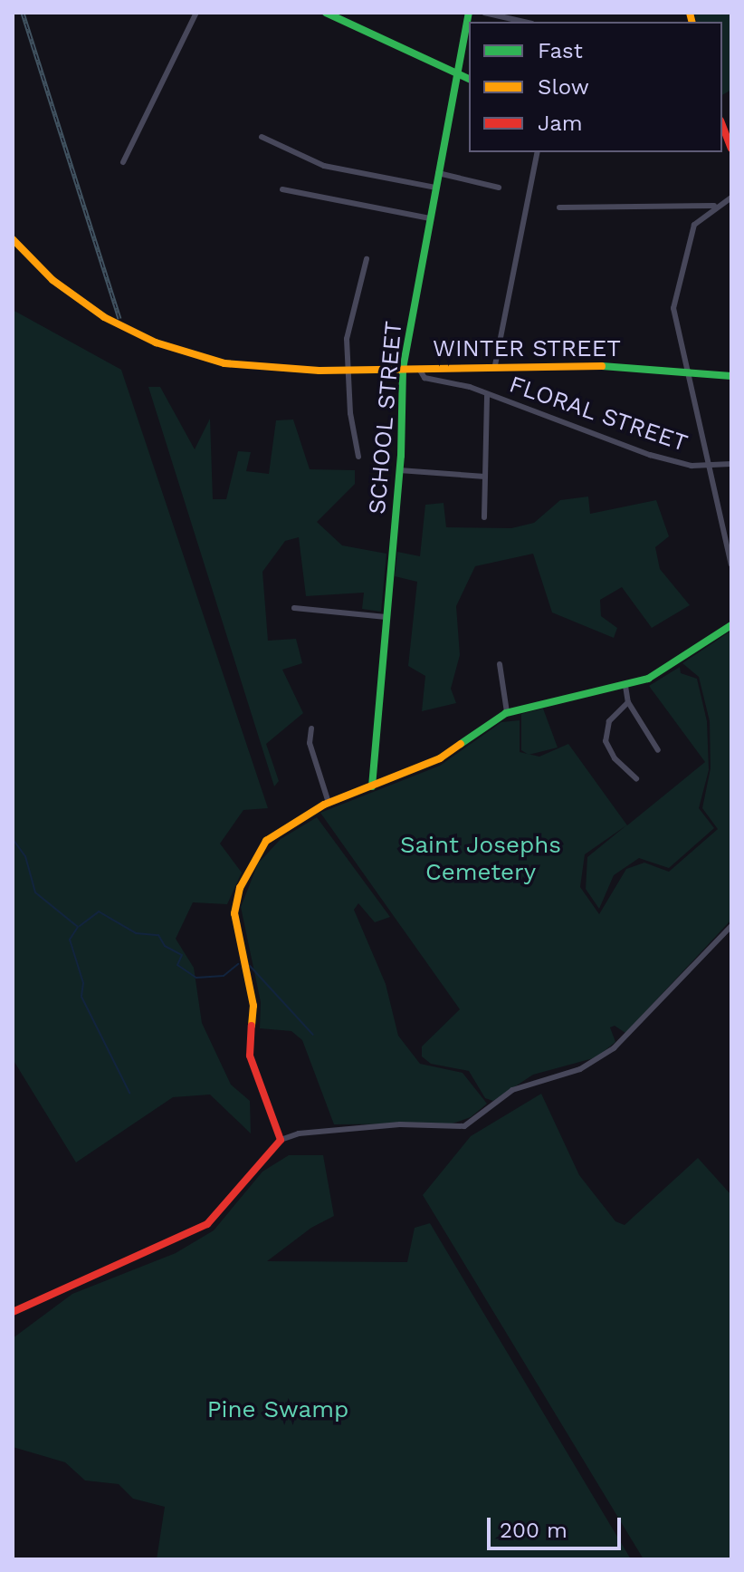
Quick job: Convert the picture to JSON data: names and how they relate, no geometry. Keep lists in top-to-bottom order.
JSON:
{
  "streets": {
    "street": ["WINTER STREET", "FLORAL STREET", "SCHOOL STREET"]
  },
  "crossings": [
    ["WINTER STREET", "FLORAL STREET"],
    ["WINTER STREET", "SCHOOL STREET"]
  ],
  "parks": ["Saint Josephs Cemetery", "Pine Swamp"],
  "legend": ["Fast", "Slow", "Jam"],
  "scale_bar": "200 m"
}
